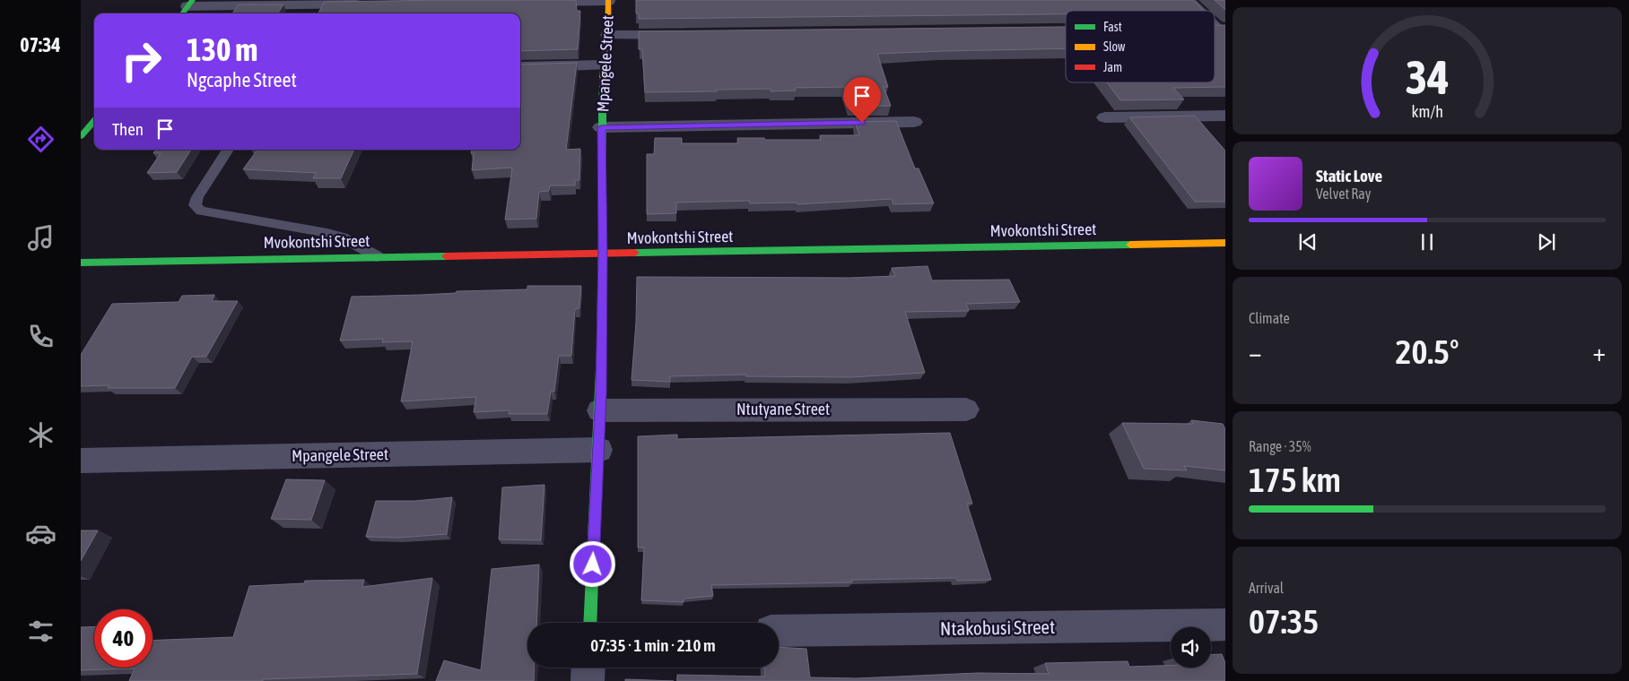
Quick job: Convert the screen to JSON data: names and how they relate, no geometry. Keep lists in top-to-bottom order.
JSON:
{
  "streets": {
    "street": [
      "Mpangele Street",
      "Mvokontshi Street",
      "Ntutyane Street",
      "Ntakobusi Street"
    ]
  },
  "crossings": [
    ["Mpangele Street", "Mvokontshi Street"],
    ["Mpangele Street", "Ntutyane Street"]
  ],
  "legend": ["Fast", "Slow", "Jam"],
  "page": {
    "tabs": "07:34",
    "turn": ["130 m", "Ngcaphe Street"],
    "then": "Then",
    "song": ["Static Love", "Velvet Ray"],
    "tile": [
      "Climate",
      ["Range · 35%", "175 km"],
      ["Arrival", "07:35"]
    ],
    "heat": ["−", "20.5°", "+"],
    "limit": "40",
    "trip": "07:35 · 1 min · 210 m",
    "gauge": ["34", "km/h"]
  }
}
